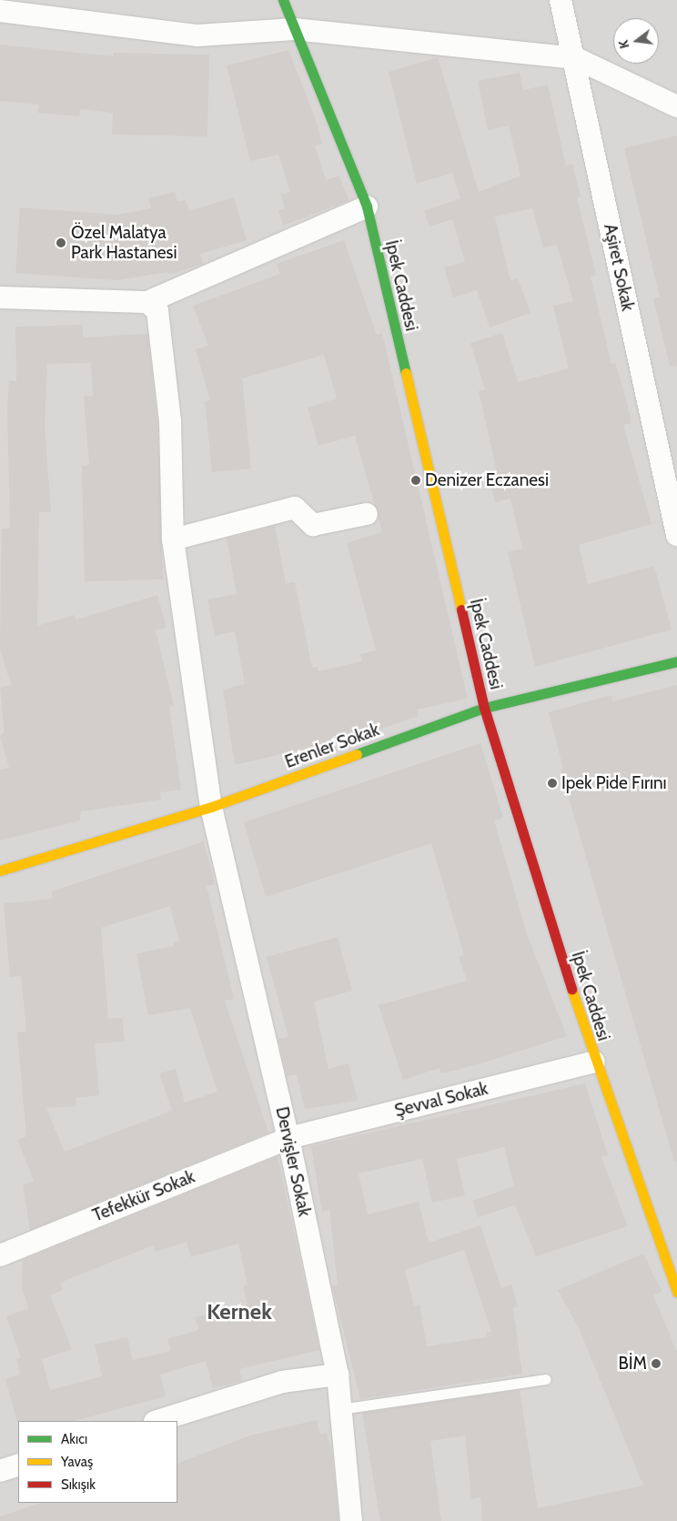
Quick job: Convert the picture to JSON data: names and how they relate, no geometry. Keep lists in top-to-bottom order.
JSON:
{
  "streets": {
    "main road": ["İpek Caddesi", "Erenler Sokak"],
    "street": [
      "Aşiret Sokak",
      "Şevval Sokak",
      "Dervişler Sokak",
      "Tefekkür Sokak"
    ]
  },
  "crossings": [
    ["İpek Caddesi", "Erenler Sokak"],
    ["İpek Caddesi", "Şevval Sokak"],
    ["Erenler Sokak", "Dervişler Sokak"],
    ["Şevval Sokak", "Dervişler Sokak"],
    ["Şevval Sokak", "Tefekkür Sokak"],
    ["Dervişler Sokak", "Tefekkür Sokak"]
  ],
  "districts": ["Kernek"],
  "places": [
    "Özel Malatya Park Hastanesi",
    "Denizer Eczanesi",
    "Ipek Pide Fırını",
    "BİM"
  ],
  "legend": ["Akıcı", "Yavaş", "Sıkışık"],
  "north": "left"
}
